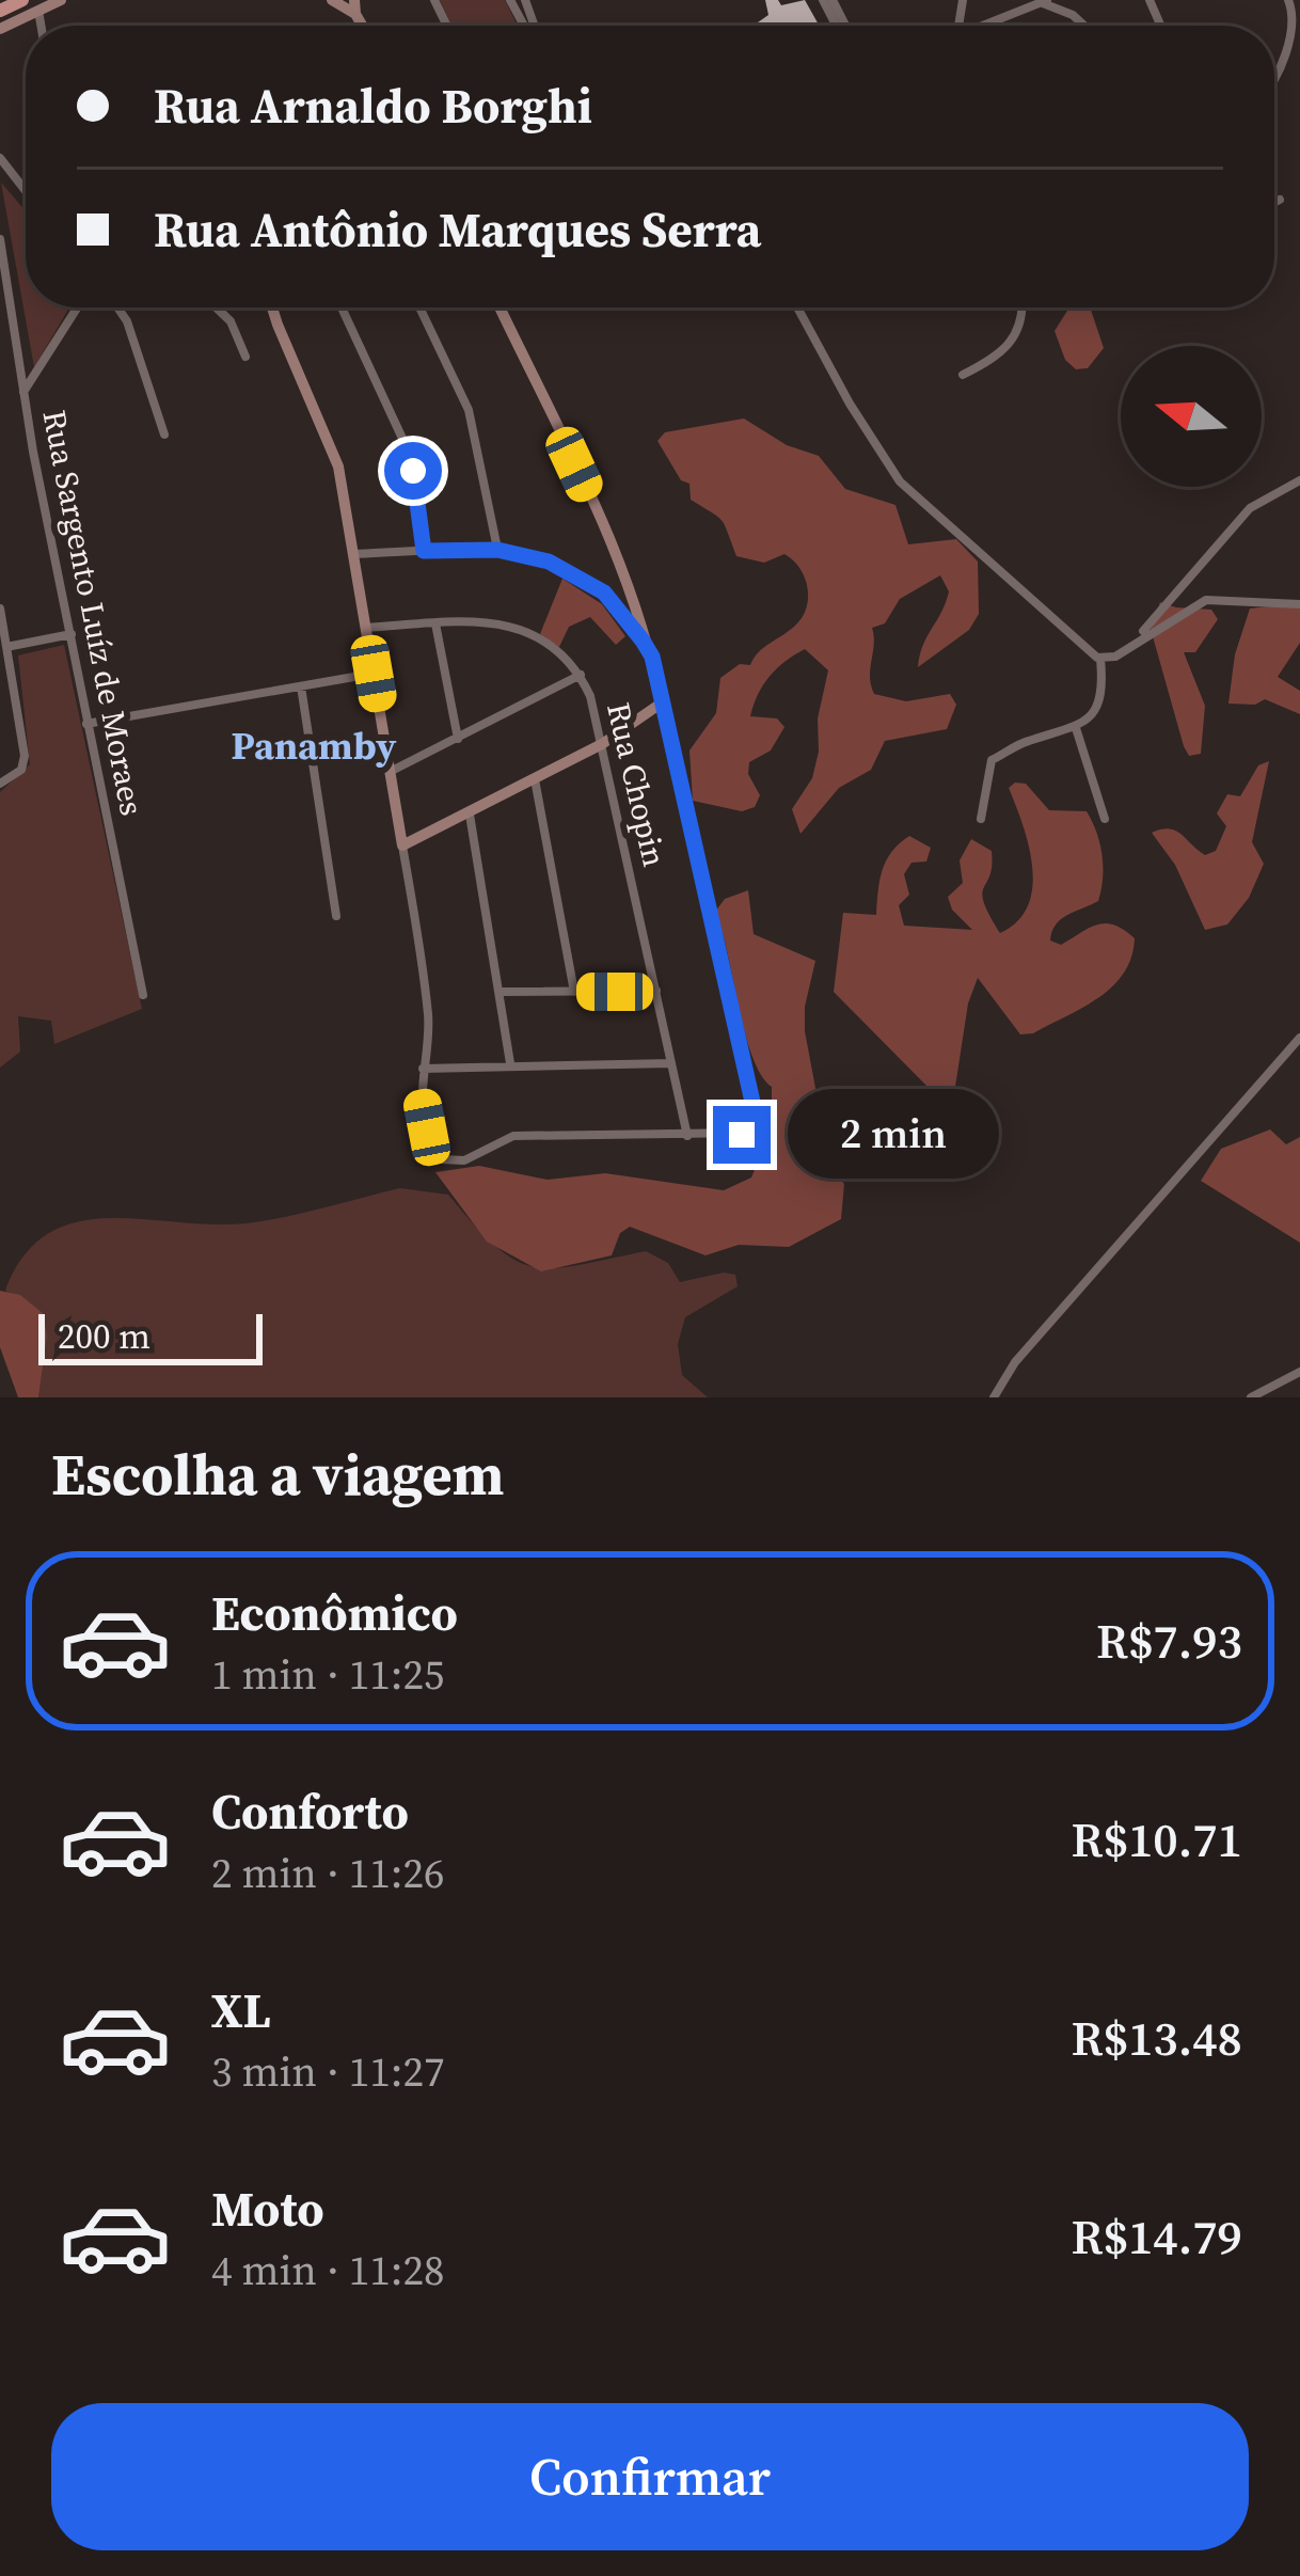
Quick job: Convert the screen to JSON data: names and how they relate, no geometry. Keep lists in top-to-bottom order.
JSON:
{
  "streets": {
    "street": ["Rua Sargento Luíz de Moraes", "Rua Chopin"]
  },
  "districts": ["Panamby"],
  "scale_bar": "200 m",
  "north": "left",
  "page": {
    "banner": ["Rua Arnaldo Borghi", "Rua Antônio Marques Serra"],
    "bubble": "2 min",
    "scale": "200 m",
    "heading": "Escolha a viagem",
    "list": [
      {
        "name": "Econômico",
        "note": "1 min · 11:25",
        "value": "R$7.93"
      },
      {
        "name": "Conforto",
        "note": "2 min · 11:26",
        "value": "R$10.71"
      },
      {
        "name": "XL",
        "note": "3 min · 11:27",
        "value": "R$13.48"
      },
      {
        "name": "Moto",
        "note": "4 min · 11:28",
        "value": "R$14.79"
      }
    ],
    "buttons": "Confirmar"
  }
}
